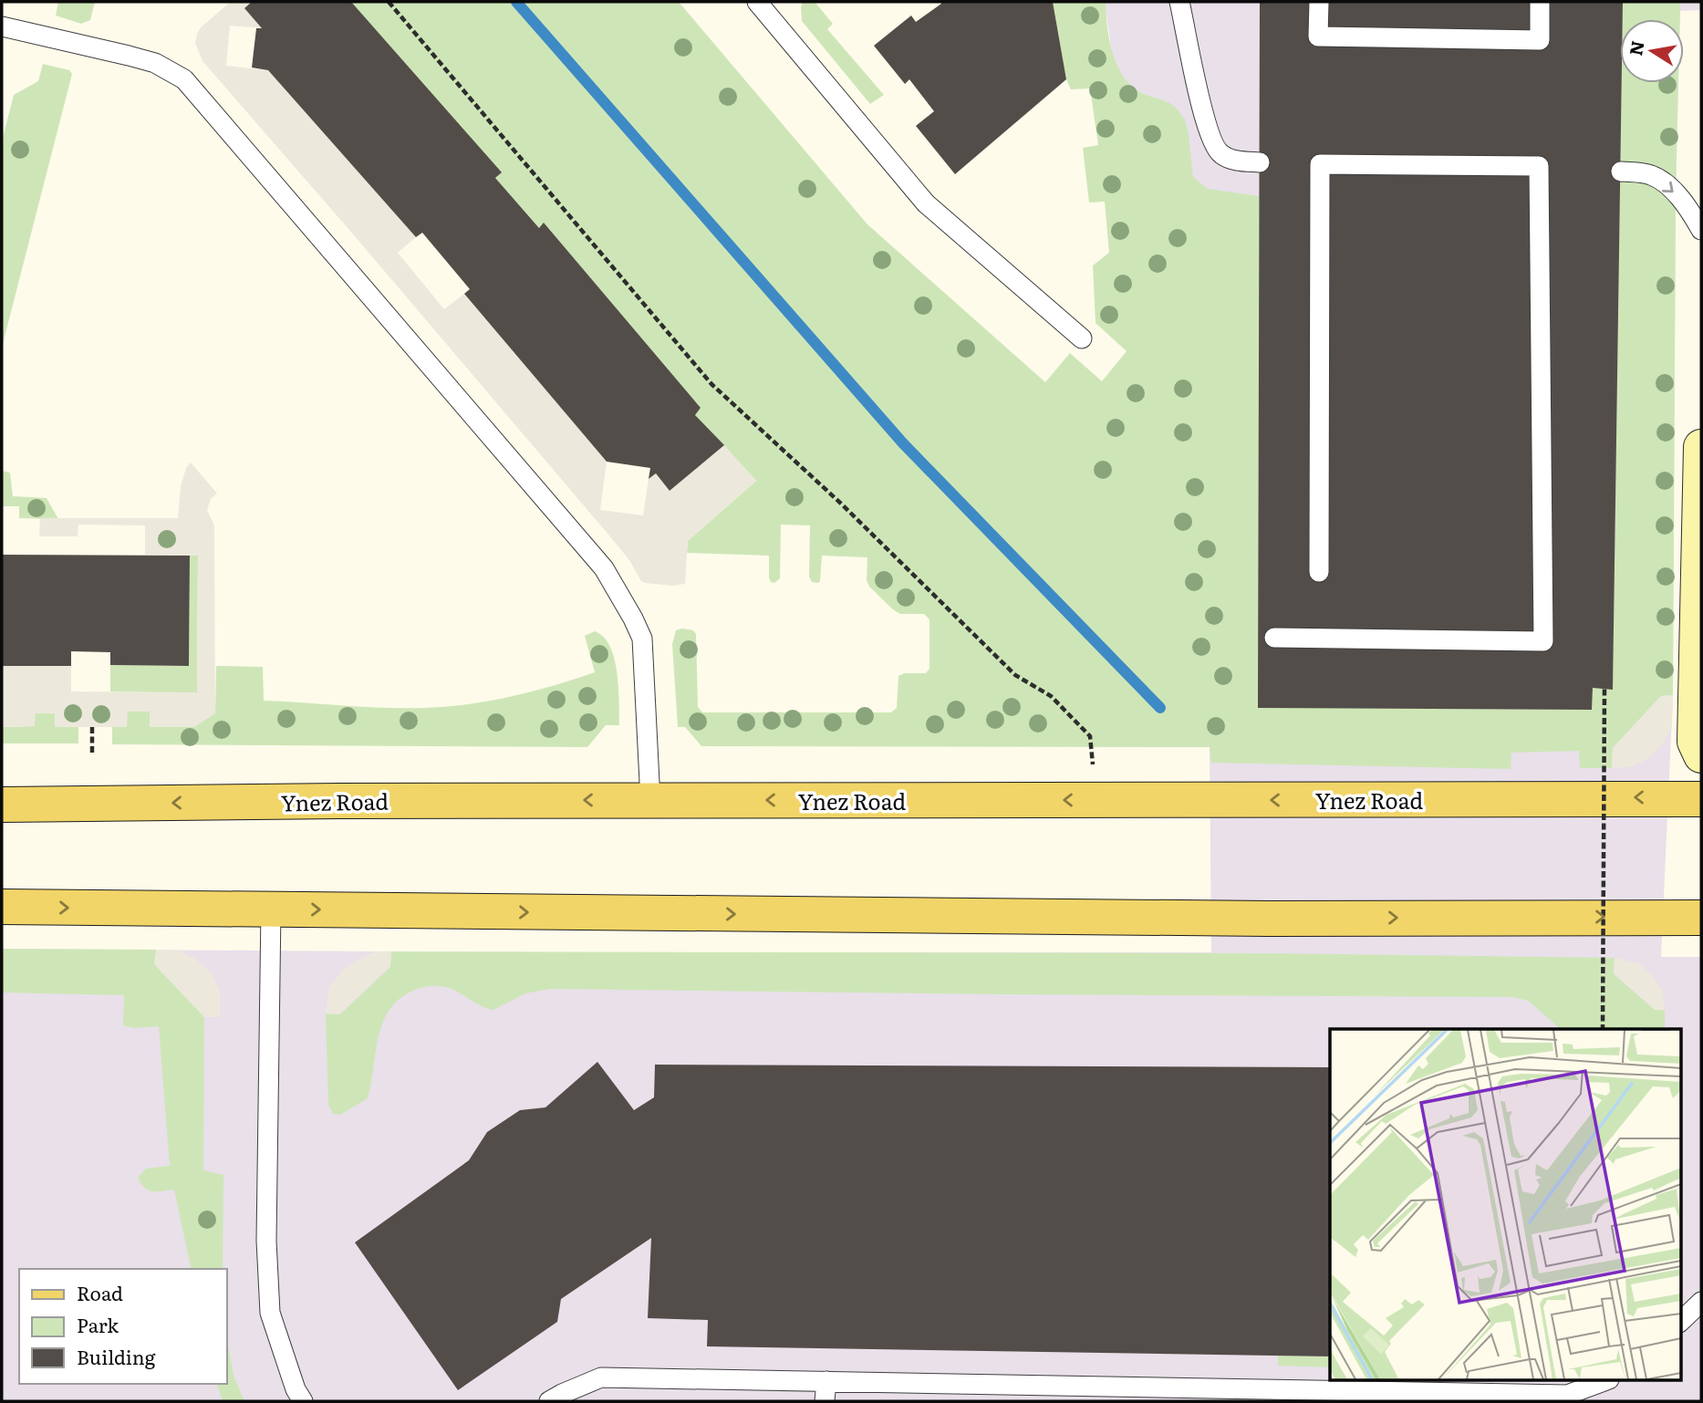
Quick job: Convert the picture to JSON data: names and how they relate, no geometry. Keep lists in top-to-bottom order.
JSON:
{
  "streets": {
    "main road": ["Ynez Road"]
  },
  "legend": ["Road", "Park", "Building"],
  "north": "left"
}
